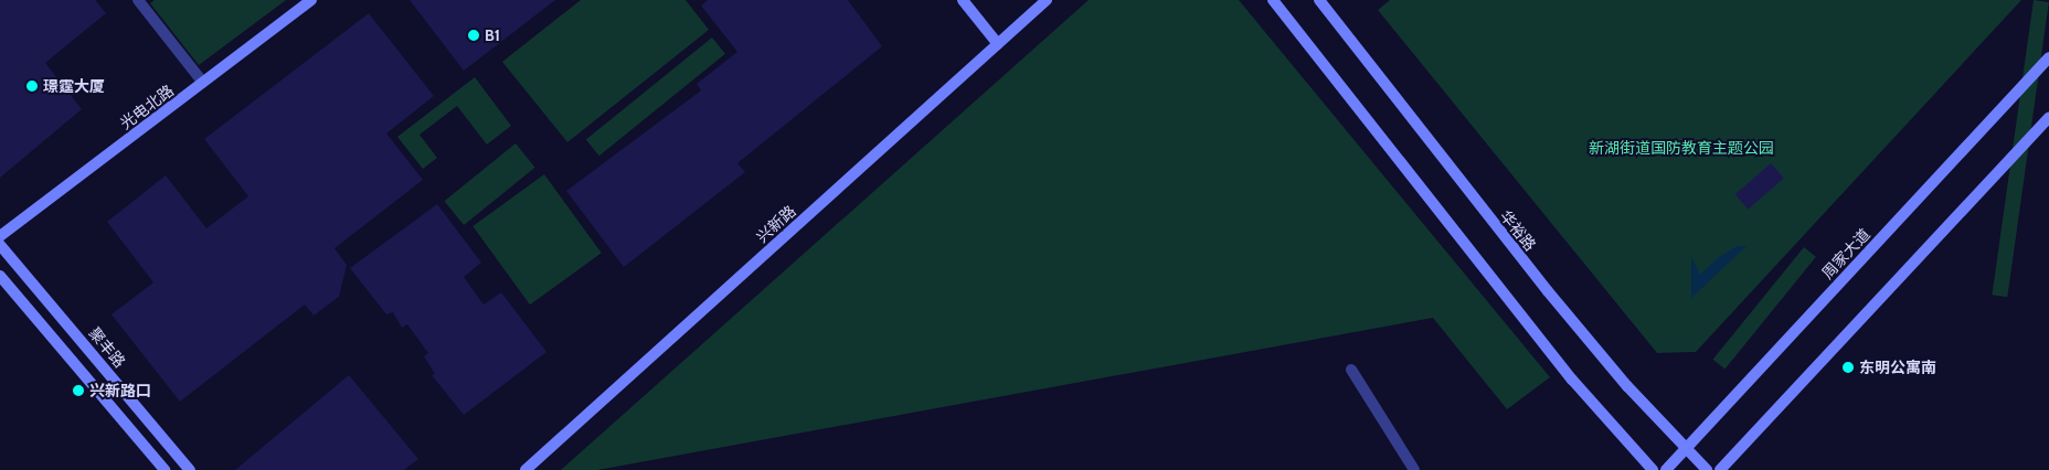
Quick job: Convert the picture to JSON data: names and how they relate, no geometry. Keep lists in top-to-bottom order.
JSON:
{
  "streets": {
    "street": [
      "光电北路",
      "兴新路",
      "华裕路",
      "周家大道",
      "聚丰路"
    ]
  },
  "crossings": [
    ["华裕路", "周家大道"]
  ],
  "parks": ["新湖街道国防教育主题公园"],
  "places": [
    "B1",
    "璟霆大厦",
    "东明公寓南",
    "兴新路口"
  ]
}
